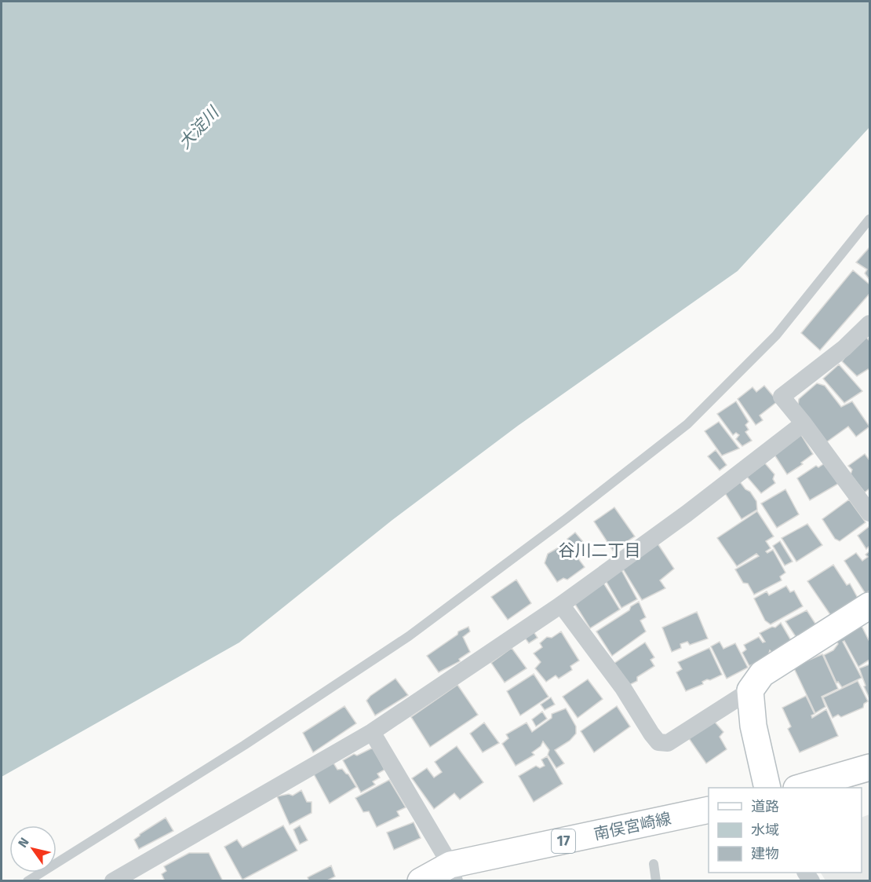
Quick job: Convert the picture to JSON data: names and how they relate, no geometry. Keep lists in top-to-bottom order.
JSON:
{
  "streets": {
    "main road": ["南俣宮崎線", "17"]
  },
  "districts": ["谷川二丁目"],
  "water": ["大淀川"],
  "legend": ["道路", "水域", "建物"],
  "north": "top left"
}
